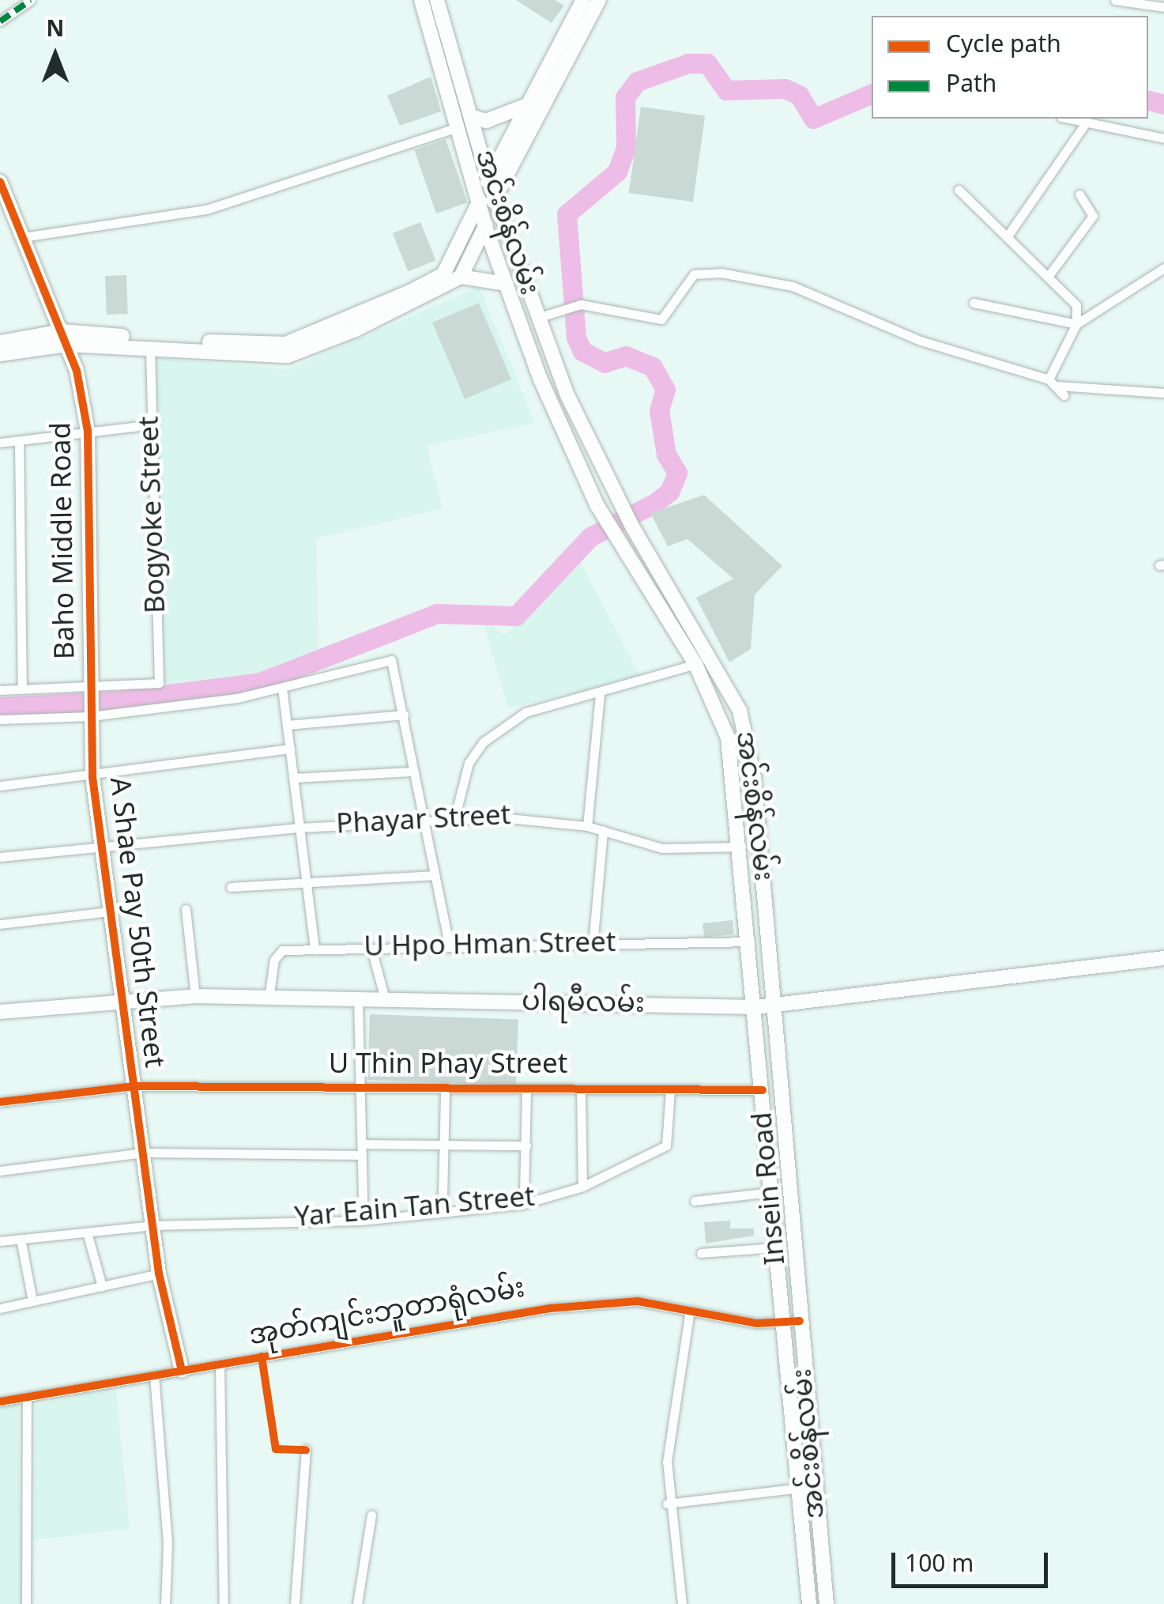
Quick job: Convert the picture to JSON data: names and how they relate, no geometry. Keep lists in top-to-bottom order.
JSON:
{
  "streets": {
    "main road": [
      "အင်းစိန်လမ်း",
      "Baho Middle Road",
      "A Shae Pay 50th Street",
      "ပါရမီလမ်း",
      "Insein Road"
    ],
    "street": [
      "Bogyoke Street",
      "Phayar Street",
      "U Hpo Hman Street",
      "U Thin Phay Street",
      "Yar Eain Tan Street",
      "အုတ်ကျင်းဘူတာရုံလမ်း"
    ]
  },
  "crossings": [
    ["အင်းစိန်လမ်း", "Phayar Street"],
    ["အင်းစိန်လမ်း", "U Hpo Hman Street"],
    ["အင်းစိန်လမ်း", "ပါရမီလမ်း"],
    ["အင်းစိန်လမ်း", "Insein Road"],
    ["အင်းစိန်လမ်း", "အုတ်ကျင်းဘူတာရုံလမ်း"],
    ["Bogyoke Street", "Baho Middle Road"],
    ["Baho Middle Road", "A Shae Pay 50th Street"],
    ["Phayar Street", "A Shae Pay 50th Street"],
    ["A Shae Pay 50th Street", "ပါရမီလမ်း"],
    ["A Shae Pay 50th Street", "U Thin Phay Street"],
    ["A Shae Pay 50th Street", "Yar Eain Tan Street"],
    ["A Shae Pay 50th Street", "အုတ်ကျင်းဘူတာရုံလမ်း"],
    ["U Hpo Hman Street", "ပါရမီလမ်း"],
    ["ပါရမီလမ်း", "Insein Road"],
    ["U Thin Phay Street", "Insein Road"],
    ["U Thin Phay Street", "Yar Eain Tan Street"],
    ["Insein Road", "အုတ်ကျင်းဘူတာရုံလမ်း"]
  ],
  "legend": ["Cycle path", "Path"],
  "scale_bar": "100 m",
  "north": "top"
}
